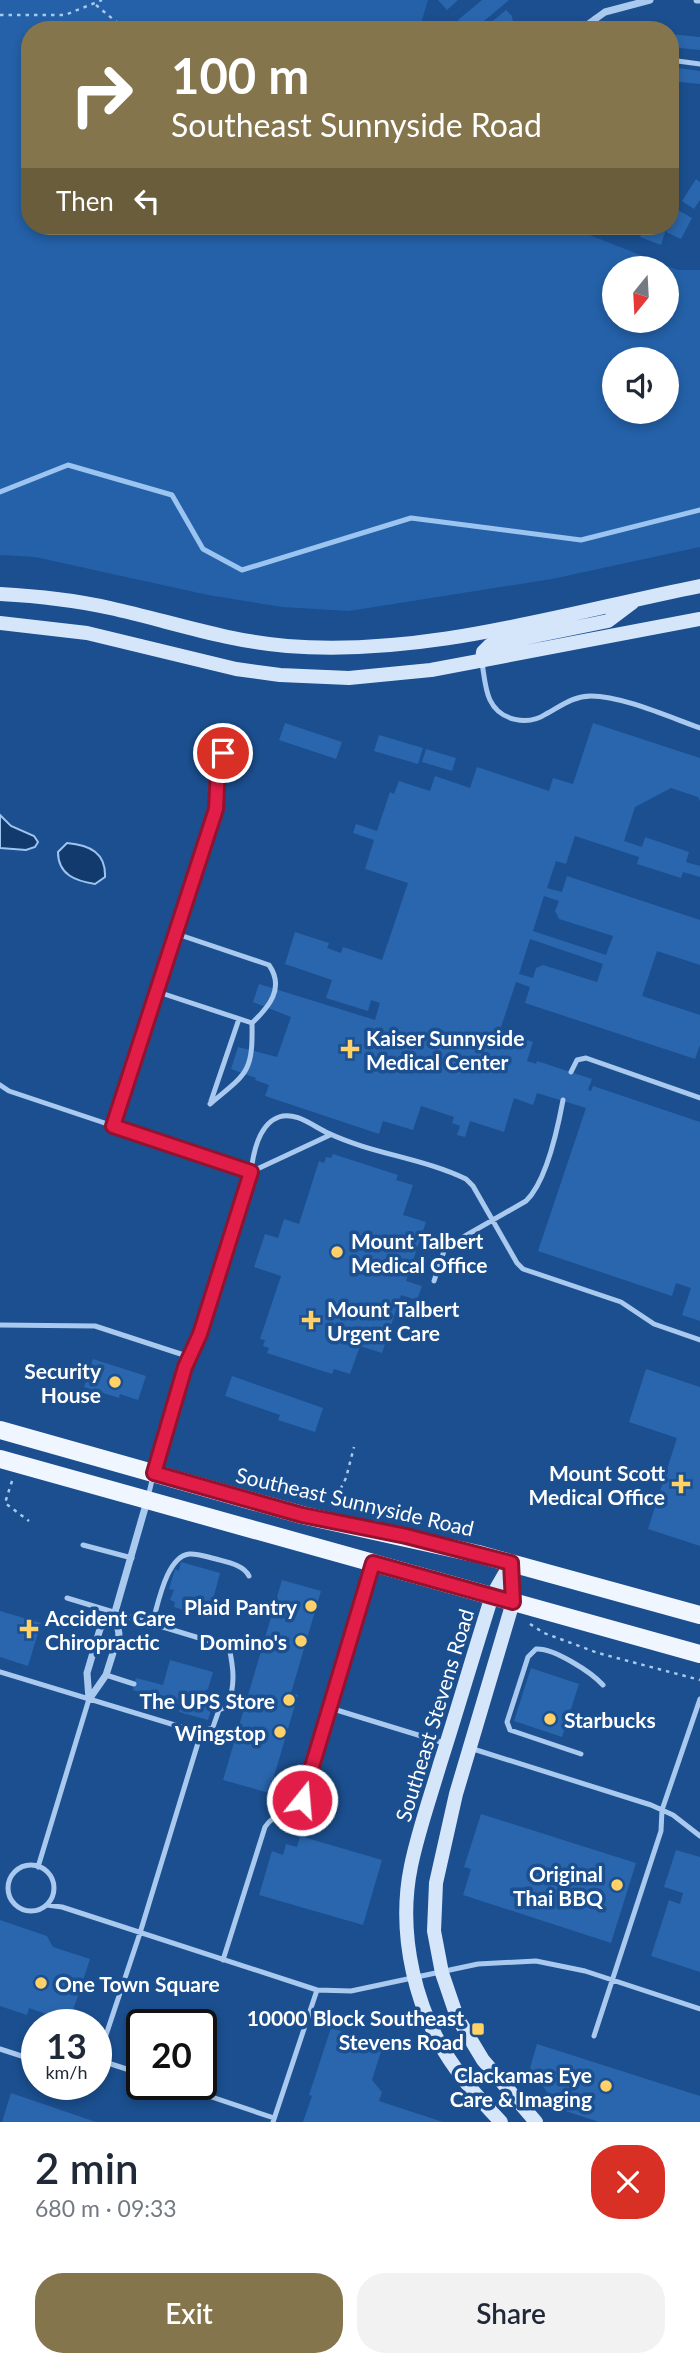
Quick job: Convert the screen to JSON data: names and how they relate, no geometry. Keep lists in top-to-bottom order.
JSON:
{
  "streets": {
    "main road": ["Southeast Sunnyside Road", "Southeast Stevens Road"]
  },
  "crossings": [
    ["Southeast Sunnyside Road", "Southeast Stevens Road"]
  ],
  "places": {
    "health": [
      "Kaiser Sunnyside Medical Center",
      "Mount Talbert Urgent Care",
      "Mount Scott Medical Office",
      "Accident Care Chiropractic"
    ],
    "other": [
      "Mount Talbert Medical Office",
      "Security House",
      "Plaid Pantry",
      "Domino's",
      "The UPS Store",
      "Starbucks",
      "Wingstop",
      "Original Thai BBQ",
      "One Town Square",
      "Clackamas Eye Care & Imaging"
    ],
    "transit": ["10000 Block Southeast Stevens Road"]
  },
  "north": "bottom",
  "page": {
    "turn": ["100 m", "Southeast Sunnyside Road"],
    "then": "Then",
    "speed": "13 km/h",
    "limit": "20",
    "heading": ["2 min", "680 m · 09:33"],
    "buttons": ["Exit", "Share"]
  }
}
